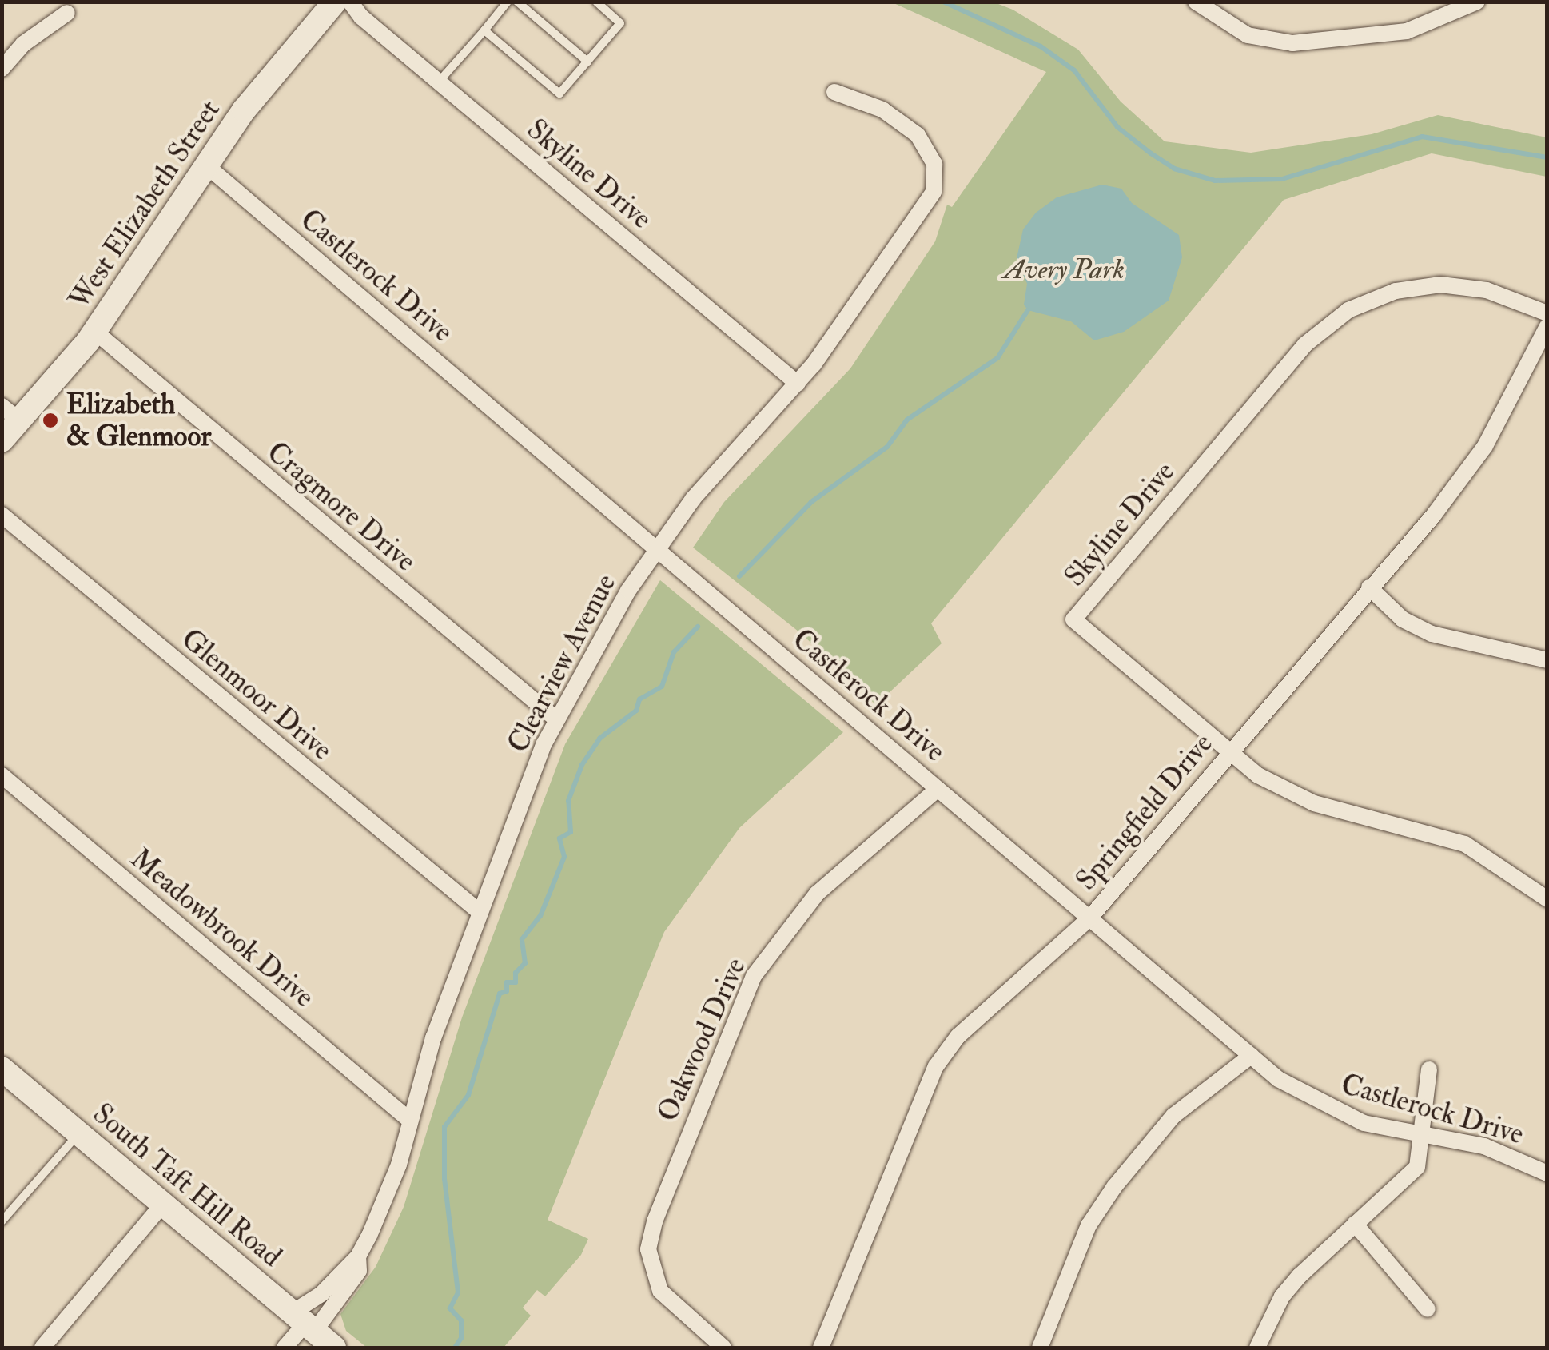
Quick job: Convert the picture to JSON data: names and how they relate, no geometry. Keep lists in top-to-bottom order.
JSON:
{
  "streets": {
    "main road": ["West Elizabeth Street", "South Taft Hill Road"],
    "street": [
      "Skyline Drive",
      "Castlerock Drive",
      "Cragmore Drive",
      "Clearview Avenue",
      "Glenmoor Drive",
      "Springfield Drive",
      "Meadowbrook Drive",
      "Oakwood Drive"
    ]
  },
  "crossings": [
    ["Skyline Drive", "Clearview Avenue"],
    ["Skyline Drive", "Springfield Drive"],
    ["West Elizabeth Street", "Castlerock Drive"],
    ["West Elizabeth Street", "Cragmore Drive"],
    ["Castlerock Drive", "Clearview Avenue"],
    ["Castlerock Drive", "Springfield Drive"],
    ["Castlerock Drive", "Oakwood Drive"],
    ["Cragmore Drive", "Clearview Avenue"],
    ["Clearview Avenue", "Glenmoor Drive"],
    ["Clearview Avenue", "Meadowbrook Drive"],
    ["Clearview Avenue", "South Taft Hill Road"]
  ],
  "parks": ["Avery Park"],
  "places": ["Elizabeth & Glenmoor"]
}
